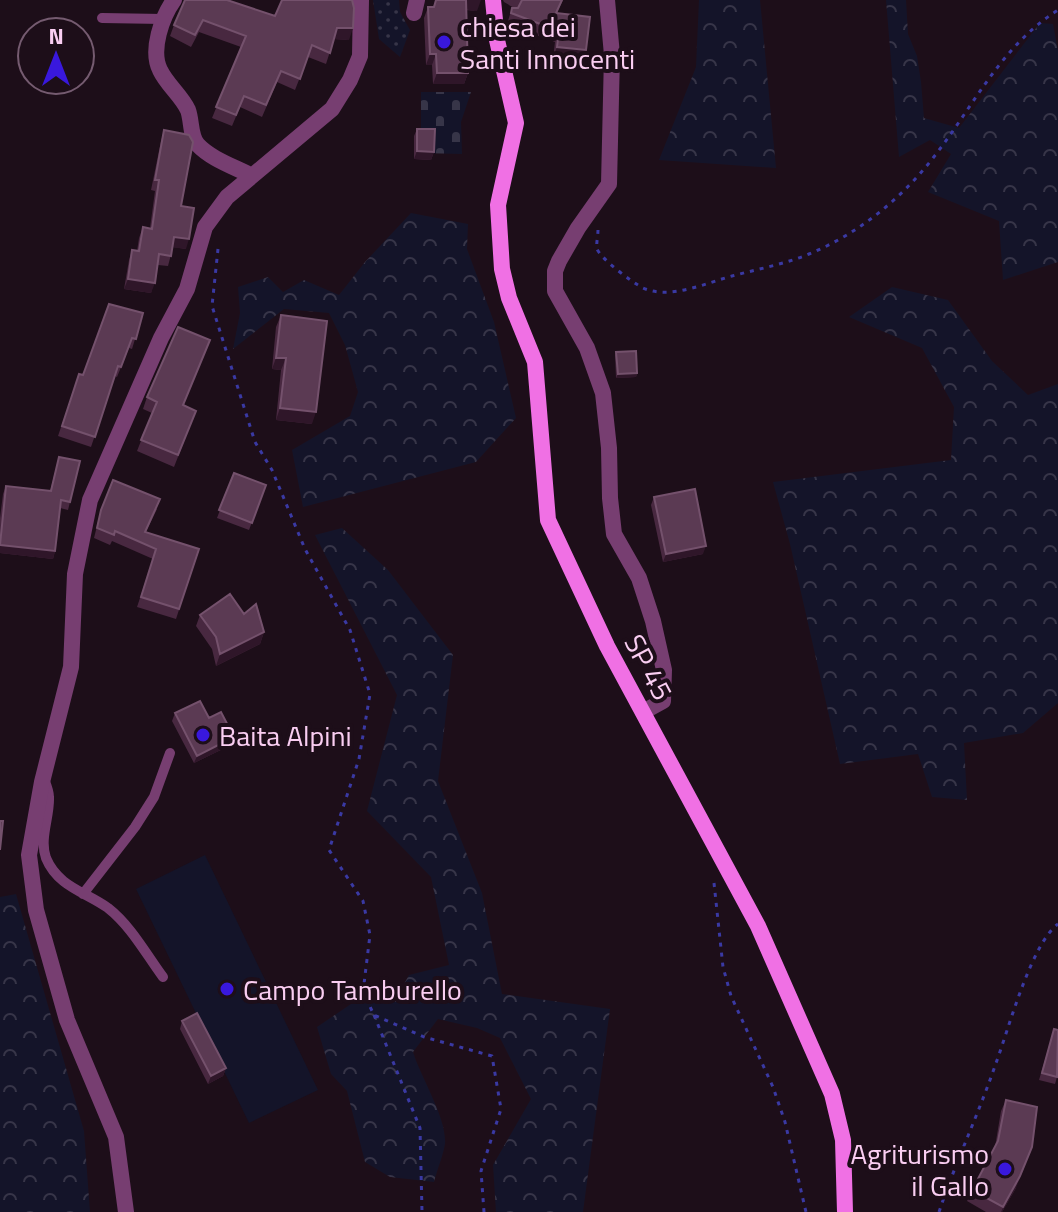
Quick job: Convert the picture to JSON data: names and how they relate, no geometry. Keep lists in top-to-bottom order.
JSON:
{
  "streets": {
    "street": ["SP 45"]
  },
  "places": [
    "chiesa dei Santi Innocenti",
    "Baita Alpini",
    "Campo Tamburello",
    "Agriturismo il Gallo"
  ],
  "north": "top"
}
